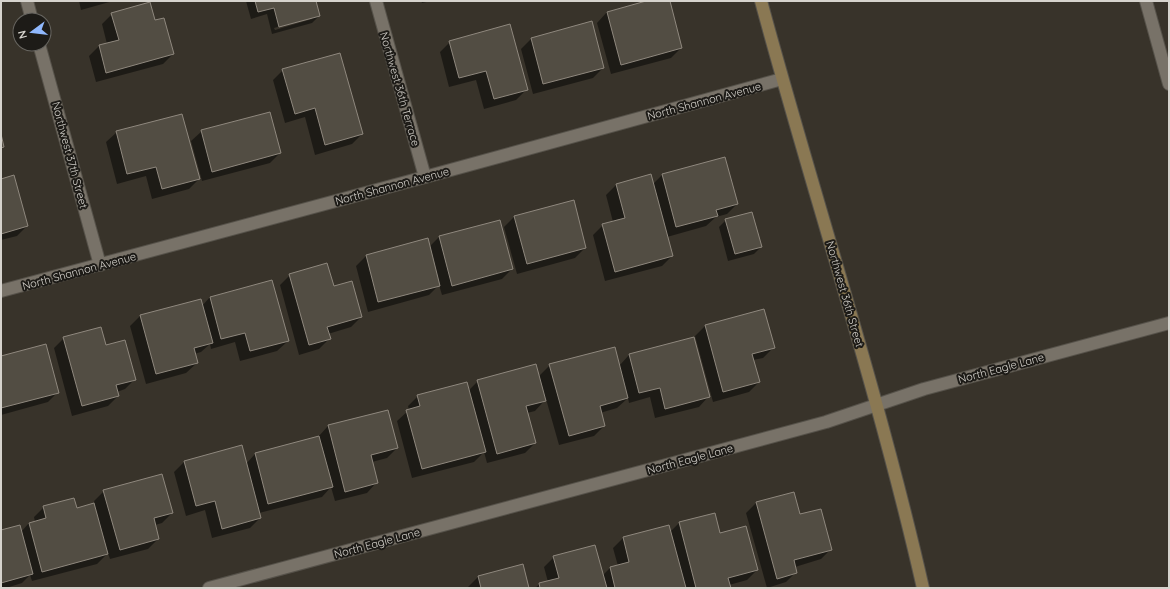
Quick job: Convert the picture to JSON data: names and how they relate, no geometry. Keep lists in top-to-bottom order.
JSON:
{
  "streets": {
    "street": [
      "Northwest 36th Terrace",
      "North Shannon Avenue",
      "Northwest 37th Street",
      "Northwest 36th Street",
      "North Eagle Lane"
    ]
  },
  "crossings": [
    ["Northwest 36th Terrace", "North Shannon Avenue"],
    ["North Shannon Avenue", "Northwest 37th Street"],
    ["North Shannon Avenue", "Northwest 36th Street"],
    ["Northwest 36th Street", "North Eagle Lane"]
  ],
  "north": "left"
}
